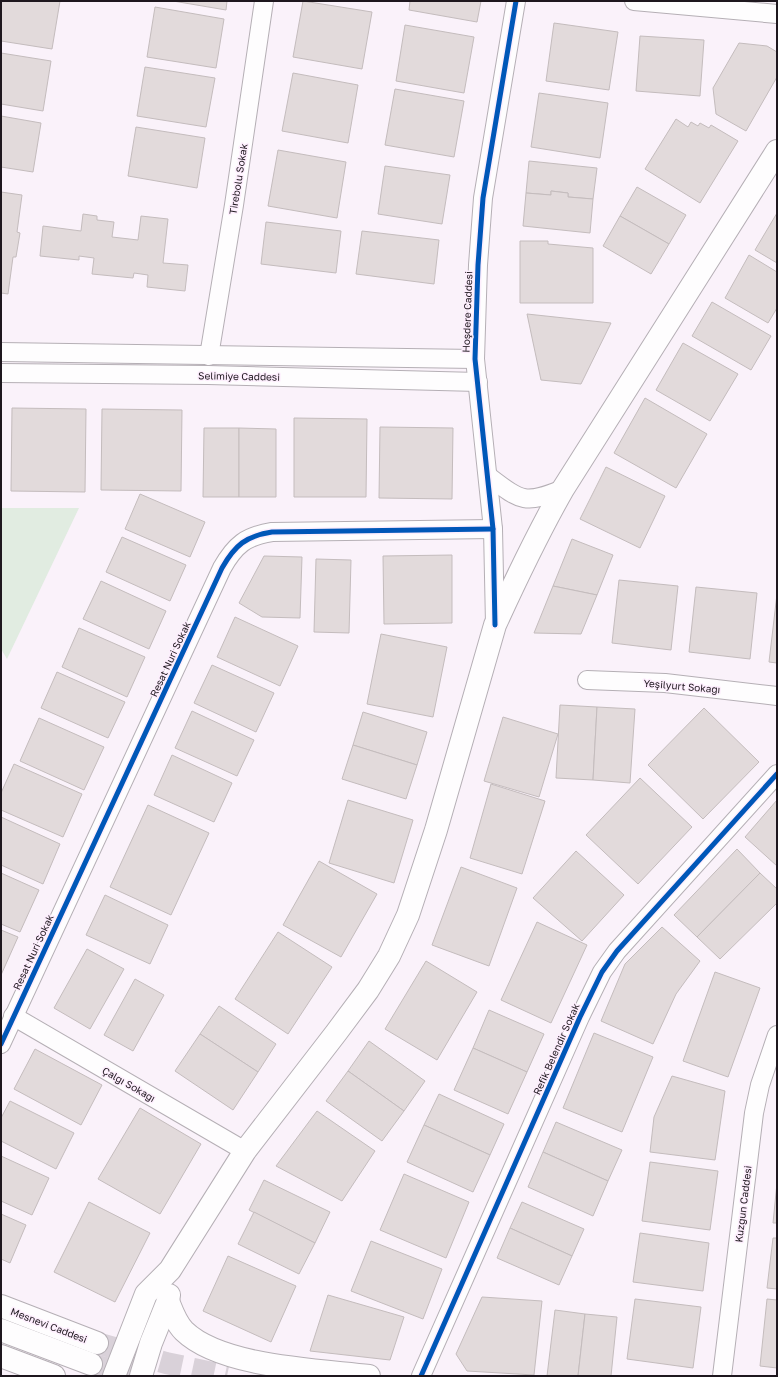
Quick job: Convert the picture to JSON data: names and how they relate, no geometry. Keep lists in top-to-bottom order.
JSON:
{
  "streets": {
    "main road": ["Mesnevi Caddesi"],
    "street": [
      "Tirebolu Sokak",
      "Hoşdere Caddesi",
      "Selimiye Caddesi",
      "Resat Nuri Sokak",
      "Yeşilyurt Sokağı",
      "Refik Belendir Sokak",
      "Çalgı Sokağı",
      "Kuzgun Caddesi"
    ]
  },
  "crossings": [
    ["Tirebolu Sokak", "Selimiye Caddesi"],
    ["Hoşdere Caddesi", "Selimiye Caddesi"],
    ["Hoşdere Caddesi", "Resat Nuri Sokak"],
    ["Resat Nuri Sokak", "Çalgı Sokağı"]
  ]
}
